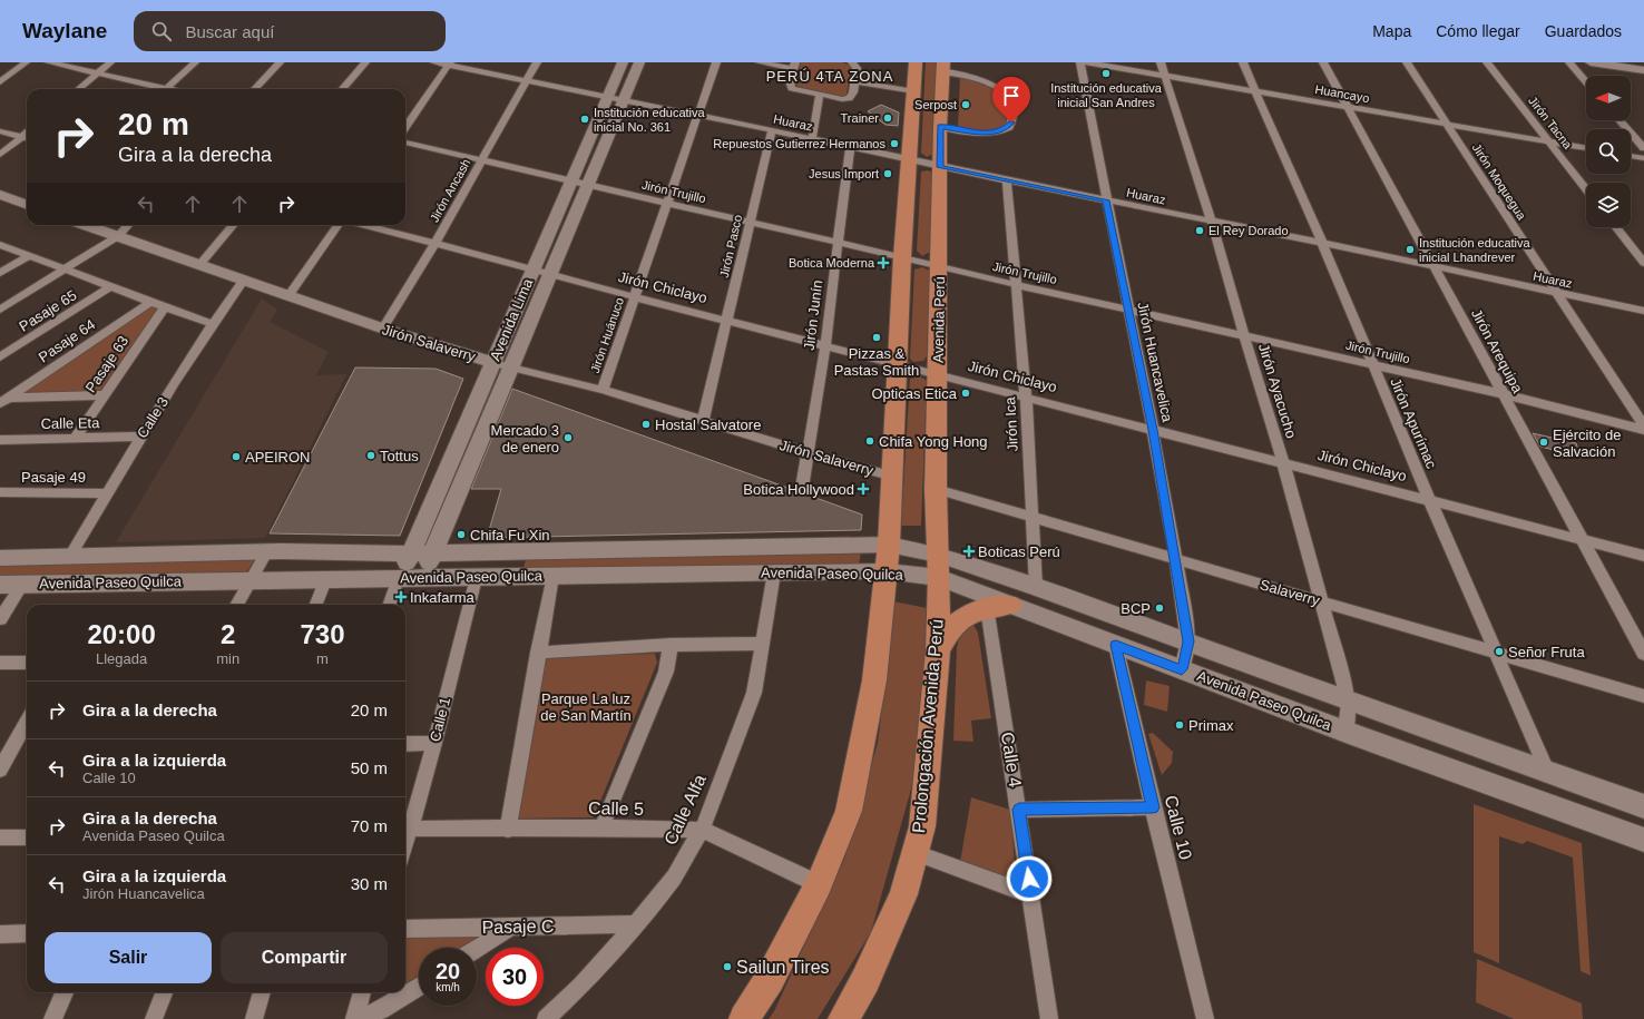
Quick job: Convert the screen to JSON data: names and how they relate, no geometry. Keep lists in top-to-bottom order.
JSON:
{
  "streets": {
    "main road": [
      "Avenida Lima",
      "Avenida Perú",
      "Jirón Salaverry",
      "Avenida Paseo Quilca",
      "Prolongación Avenida Perú"
    ],
    "street": [
      "Huancayo",
      "Huaraz",
      "Jirón Tacna",
      "Jirón Moquegua",
      "Jirón Ancash",
      "Jirón Trujillo",
      "Jirón Pasco",
      "Jirón Chiclayo",
      "Pasaje 65",
      "Jirón Junín",
      "Jirón Huánuco",
      "Pasaje 64",
      "Jirón Arequipa",
      "Jirón Huancavelica",
      "Pasaje 63",
      "Jirón Ayacucho",
      "Calle 3",
      "Calle Eta",
      "Jirón Apurímac",
      "Jirón Ica",
      "Pasaje 49",
      "Salaverry",
      "Calle 1",
      "Calle 4",
      "Calle 5",
      "Calle Alfa",
      "Calle 10",
      "Pasaje C"
    ]
  },
  "crossings": [
    ["Huancayo", "Jirón Tacna"],
    ["Huancayo", "Jirón Moquegua"],
    ["Huancayo", "Jirón Arequipa"],
    ["Huancayo", "Jirón Ayacucho"],
    ["Huancayo", "Jirón Apurímac"],
    ["Huaraz", "Jirón Moquegua"],
    ["Huaraz", "Jirón Ancash"],
    ["Huaraz", "Jirón Pasco"],
    ["Huaraz", "Jirón Junín"],
    ["Huaraz", "Avenida Lima"],
    ["Huaraz", "Avenida Perú"],
    ["Huaraz", "Jirón Huánuco"],
    ["Huaraz", "Jirón Arequipa"],
    ["Huaraz", "Jirón Huancavelica"],
    ["Huaraz", "Jirón Ayacucho"],
    ["Huaraz", "Jirón Apurímac"],
    ["Huaraz", "Jirón Ica"],
    ["Jirón Moquegua", "Jirón Trujillo"],
    ["Jirón Ancash", "Jirón Trujillo"],
    ["Jirón Ancash", "Jirón Chiclayo"],
    ["Jirón Ancash", "Jirón Salaverry"],
    ["Jirón Trujillo", "Jirón Pasco"],
    ["Jirón Trujillo", "Jirón Junín"],
    ["Jirón Trujillo", "Avenida Lima"],
    ["Jirón Trujillo", "Avenida Perú"],
    ["Jirón Trujillo", "Jirón Huánuco"],
    ["Jirón Trujillo", "Jirón Arequipa"],
    ["Jirón Trujillo", "Jirón Huancavelica"],
    ["Jirón Trujillo", "Jirón Ayacucho"],
    ["Jirón Trujillo", "Jirón Apurímac"],
    ["Jirón Trujillo", "Jirón Ica"],
    ["Jirón Pasco", "Jirón Chiclayo"],
    ["Jirón Pasco", "Jirón Salaverry"],
    ["Jirón Chiclayo", "Jirón Junín"],
    ["Jirón Chiclayo", "Avenida Lima"],
    ["Jirón Chiclayo", "Avenida Perú"],
    ["Jirón Chiclayo", "Jirón Huánuco"],
    ["Jirón Chiclayo", "Jirón Arequipa"],
    ["Jirón Chiclayo", "Jirón Huancavelica"],
    ["Jirón Chiclayo", "Jirón Ayacucho"],
    ["Jirón Chiclayo", "Jirón Apurímac"],
    ["Jirón Chiclayo", "Jirón Ica"],
    ["Jirón Junín", "Jirón Salaverry"],
    ["Avenida Lima", "Jirón Salaverry"],
    ["Avenida Lima", "Avenida Paseo Quilca"],
    ["Avenida Perú", "Avenida Paseo Quilca"],
    ["Avenida Perú", "Salaverry"],
    ["Avenida Perú", "Prolongación Avenida Perú"],
    ["Jirón Huánuco", "Jirón Salaverry"],
    ["Jirón Salaverry", "Calle 3"],
    ["Jirón Huancavelica", "Avenida Paseo Quilca"],
    ["Jirón Huancavelica", "Salaverry"],
    ["Pasaje 63", "Calle Eta"],
    ["Jirón Ayacucho", "Avenida Paseo Quilca"],
    ["Jirón Ayacucho", "Salaverry"],
    ["Calle 3", "Calle Eta"],
    ["Calle 3", "Pasaje 49"],
    ["Calle 3", "Avenida Paseo Quilca"],
    ["Jirón Apurímac", "Avenida Paseo Quilca"],
    ["Jirón Apurímac", "Salaverry"],
    ["Jirón Ica", "Avenida Paseo Quilca"],
    ["Jirón Ica", "Salaverry"],
    ["Avenida Paseo Quilca", "Calle 1"],
    ["Avenida Paseo Quilca", "Prolongación Avenida Perú"],
    ["Avenida Paseo Quilca", "Calle Alfa"],
    ["Avenida Paseo Quilca", "Calle 10"],
    ["Calle 1", "Calle 5"],
    ["Calle 5", "Calle Alfa"],
    ["Calle Alfa", "Pasaje C"]
  ],
  "districts": ["PERÚ 4TA ZONA"],
  "parks": ["Parque La luz de San Martín"],
  "places": {
    "other": [
      "Institución educativa inicial San Andres",
      "Serpost",
      "Trainer",
      "Institución educativa inicial No. 361",
      "Repuestos Gutierrez Hermanos",
      "Jesus Import",
      "El Rey Dorado",
      "Institución educativa inicial Lhandrever",
      "Pizzas & Pastas Smith",
      "Opticas Etica",
      "Hostal Salvatore",
      "Mercado 3 de enero",
      "Chifa Yong Hong",
      "Ejército de Salvación",
      "Tottus",
      "APEIRON",
      "Chifa Fu Xin",
      "BCP",
      "Señor Fruta",
      "Primax",
      "Sailun Tires"
    ],
    "health": [
      "Botica Moderna",
      "Botica Hollywood",
      "Boticas Perú",
      "Inkafarma"
    ]
  },
  "north": "left",
  "page": {
    "header": "Waylane",
    "search": "Buscar aquí",
    "nav": ["Mapa", "Cómo llegar", "Guardados"],
    "turn": ["20 m", "Gira a la derecha"],
    "eta": [
      "20:00",
      "Llegada",
      "2",
      "min",
      "730",
      "m"
    ],
    "list": [
      {
        "name": "Gira a la derecha",
        "value": "20 m"
      },
      {
        "name": "Gira a la izquierda",
        "note": "Calle 10",
        "value": "50 m"
      },
      {
        "name": "Gira a la derecha",
        "note": "Avenida Paseo Quilca",
        "value": "70 m"
      },
      {
        "name": "Gira a la izquierda",
        "note": "Jirón Huancavelica",
        "value": "30 m"
      }
    ],
    "buttons": ["Salir", "Compartir"],
    "speed": "20 km/h",
    "limit": "30"
  }
}
